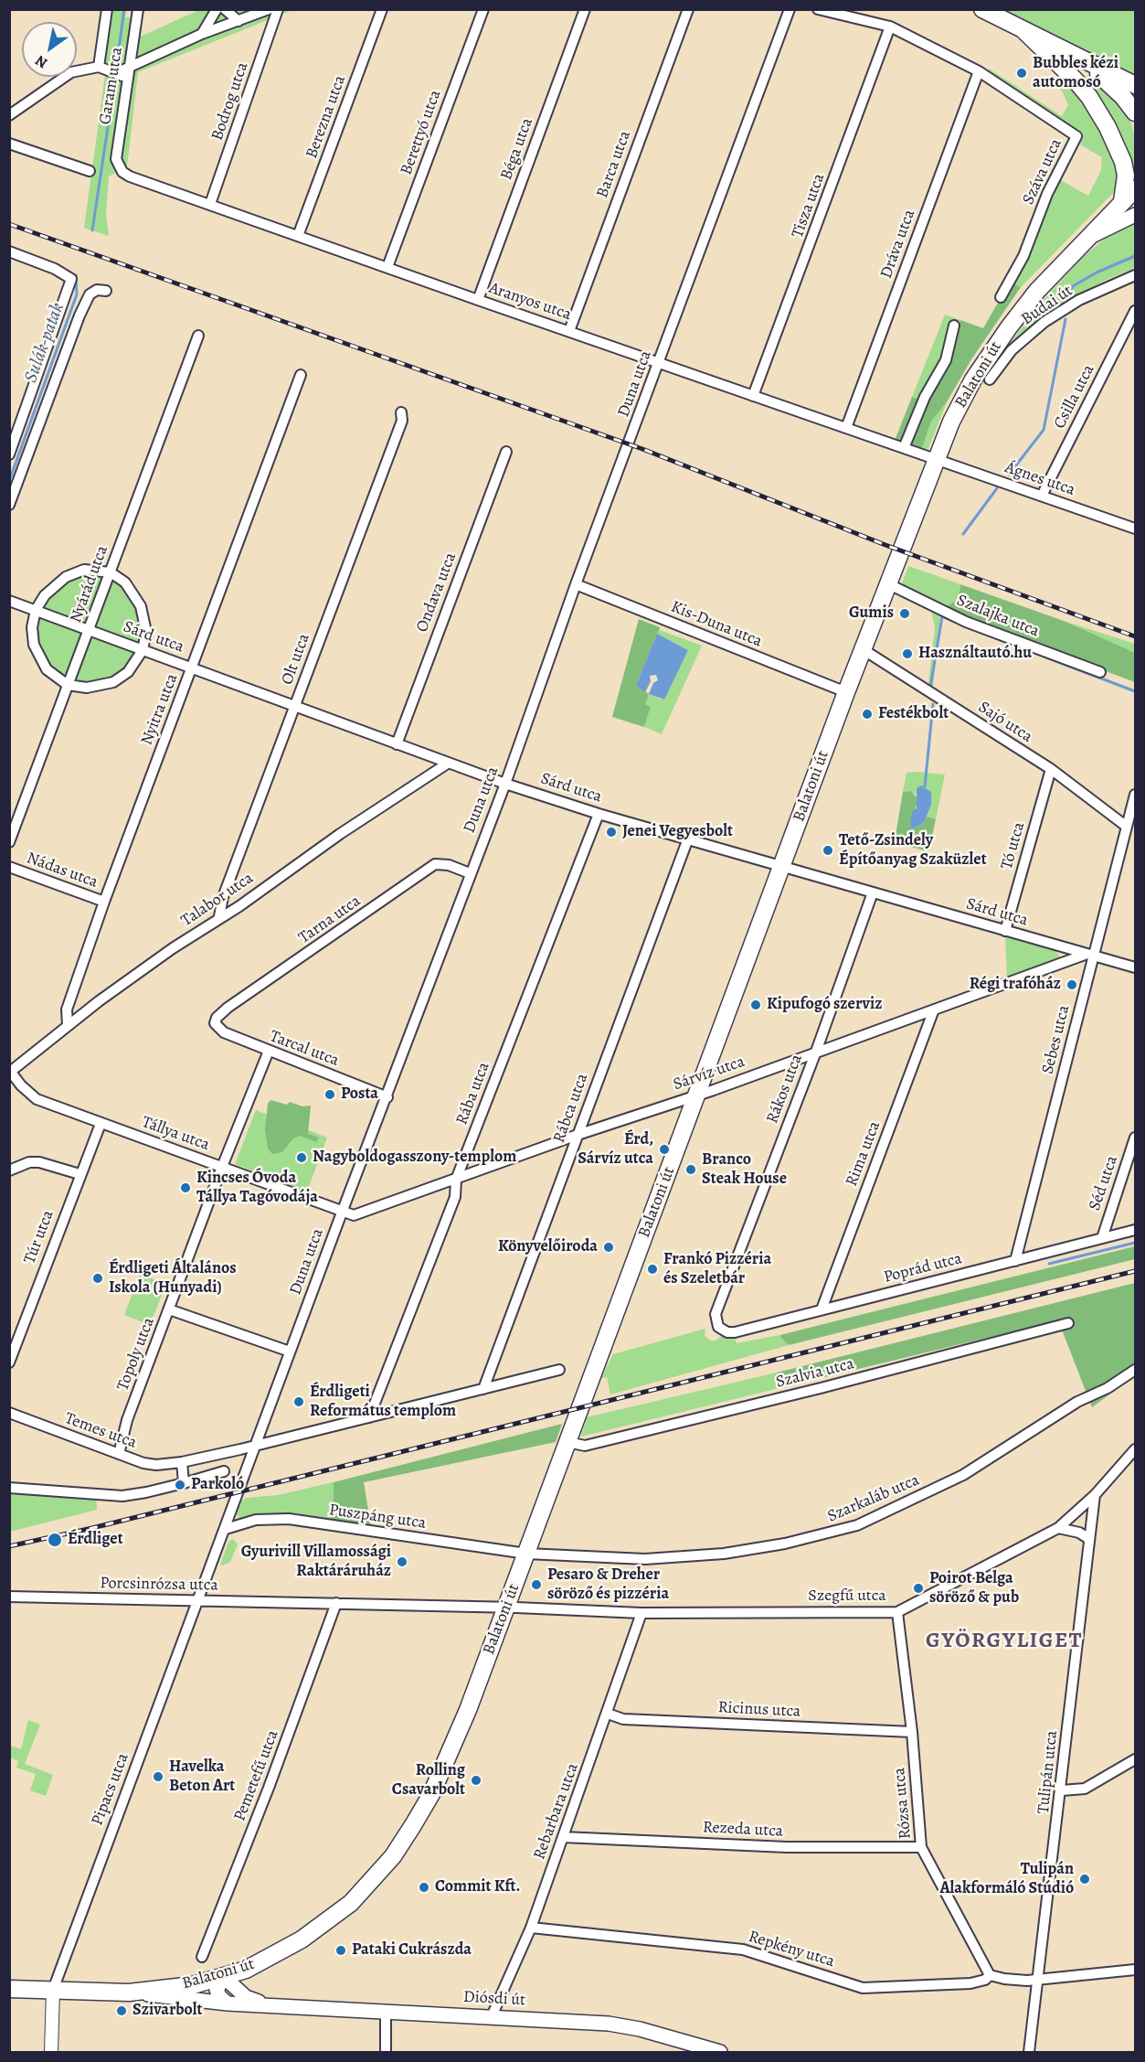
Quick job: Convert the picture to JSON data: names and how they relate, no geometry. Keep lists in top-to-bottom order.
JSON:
{
  "streets": {
    "main road": ["Balatoni út", "Diósdi út"],
    "street": [
      "Garam utca",
      "Bodrog utca",
      "Berezna utca",
      "Berettyó utca",
      "Béga utca",
      "Barca utca",
      "Száva utca",
      "Tisza utca",
      "Dráva utca",
      "Aranyos utca",
      "Budai út",
      "Duna utca",
      "Csilla utca",
      "Ágnes utca",
      "Nyárád utca",
      "Ondava utca",
      "Szalajka utca",
      "Kis-Duna utca",
      "Sárd utca",
      "Olt utca",
      "Nyitra utca",
      "Sajó utca",
      "Tó utca",
      "Nádas utca",
      "Talabor utca",
      "Tarna utca",
      "Sebes utca",
      "Tarcal utca",
      "Sárvíz utca",
      "Rákos utca",
      "Rába utca",
      "Rábca utca",
      "Tállya utca",
      "Rima utca",
      "Séd utca",
      "Túr utca",
      "Poprád utca",
      "Topoly utca",
      "Szalvia utca",
      "Temes utca",
      "Szarkaláb utca",
      "Puszpáng utca",
      "Porcsinrózsa utca",
      "Szegfű utca",
      "Ricinus utca",
      "Tulipán utca",
      "Pemetefű utca",
      "Pipacs utca",
      "Rózsa utca",
      "Rebarbara utca",
      "Rezeda utca",
      "Repkény utca"
    ]
  },
  "crossings": [
    ["Garam utca", "Aranyos utca"],
    ["Bodrog utca", "Aranyos utca"],
    ["Berezna utca", "Aranyos utca"],
    ["Berettyó utca", "Aranyos utca"],
    ["Béga utca", "Aranyos utca"],
    ["Barca utca", "Aranyos utca"],
    ["Száva utca", "Dráva utca"],
    ["Tisza utca", "Aranyos utca"],
    ["Dráva utca", "Aranyos utca"],
    ["Aranyos utca", "Balatoni út"],
    ["Aranyos utca", "Duna utca"],
    ["Aranyos utca", "Ágnes utca"],
    ["Balatoni út", "Ágnes utca"],
    ["Balatoni út", "Szalajka utca"],
    ["Balatoni út", "Kis-Duna utca"],
    ["Balatoni út", "Sárd utca"],
    ["Balatoni út", "Sajó utca"],
    ["Balatoni út", "Sárvíz utca"],
    ["Balatoni út", "Szalvia utca"],
    ["Balatoni út", "Szarkaláb utca"],
    ["Balatoni út", "Puszpáng utca"],
    ["Balatoni út", "Porcsinrózsa utca"],
    ["Balatoni út", "Szegfű utca"],
    ["Balatoni út", "Pipacs utca"],
    ["Balatoni út", "Diósdi út"],
    ["Duna utca", "Kis-Duna utca"],
    ["Duna utca", "Sárd utca"],
    ["Duna utca", "Tarna utca"],
    ["Duna utca", "Tarcal utca"],
    ["Duna utca", "Sárvíz utca"],
    ["Duna utca", "Tállya utca"],
    ["Duna utca", "Temes utca"],
    ["Duna utca", "Puszpáng utca"],
    ["Duna utca", "Porcsinrózsa utca"],
    ["Duna utca", "Pipacs utca"],
    ["Csilla utca", "Ágnes utca"],
    ["Nyárád utca", "Sárd utca"],
    ["Ondava utca", "Sárd utca"],
    ["Sárd utca", "Olt utca"],
    ["Sárd utca", "Nyitra utca"],
    ["Sárd utca", "Tó utca"],
    ["Sárd utca", "Talabor utca"],
    ["Sárd utca", "Sebes utca"],
    ["Sárd utca", "Sárvíz utca"],
    ["Sárd utca", "Rákos utca"],
    ["Sárd utca", "Rába utca"],
    ["Sárd utca", "Rábca utca"],
    ["Olt utca", "Talabor utca"],
    ["Nyitra utca", "Nádas utca"],
    ["Nyitra utca", "Talabor utca"],
    ["Sajó utca", "Tó utca"],
    ["Sajó utca", "Sebes utca"],
    ["Talabor utca", "Tállya utca"],
    ["Tarna utca", "Tarcal utca"],
    ["Sebes utca", "Sárvíz utca"],
    ["Sebes utca", "Poprád utca"],
    ["Tarcal utca", "Topoly utca"],
    ["Sárvíz utca", "Rákos utca"],
    ["Sárvíz utca", "Rába utca"],
    ["Sárvíz utca", "Rábca utca"],
    ["Sárvíz utca", "Tállya utca"],
    ["Sárvíz utca", "Rima utca"],
    ["Rákos utca", "Poprád utca"],
    ["Tállya utca", "Túr utca"],
    ["Tállya utca", "Topoly utca"],
    ["Rima utca", "Poprád utca"],
    ["Séd utca", "Poprád utca"],
    ["Topoly utca", "Temes utca"],
    ["Szarkaláb utca", "Puszpáng utca"],
    ["Porcsinrózsa utca", "Szegfű utca"],
    ["Porcsinrózsa utca", "Pemetefű utca"],
    ["Porcsinrózsa utca", "Pipacs utca"],
    ["Szegfű utca", "Tulipán utca"],
    ["Szegfű utca", "Rózsa utca"],
    ["Szegfű utca", "Rebarbara utca"],
    ["Ricinus utca", "Rózsa utca"],
    ["Ricinus utca", "Rebarbara utca"],
    ["Tulipán utca", "Repkény utca"],
    ["Rózsa utca", "Rezeda utca"],
    ["Rózsa utca", "Repkény utca"],
    ["Rebarbara utca", "Rezeda utca"],
    ["Rebarbara utca", "Repkény utca"],
    ["Rebarbara utca", "Diósdi út"]
  ],
  "districts": ["GYÖRGYLIGET"],
  "water": ["Sulák-patak"],
  "places": [
    "Bubbles kézi automosó",
    "Gumis",
    "Használtautó.hu",
    "Festékbolt",
    "Jenei Vegyesbolt",
    "Tető-Zsindely Építőanyag Szaküzlet",
    "Régi trafóház",
    "Kipufogó szerviz",
    "Posta",
    "Érd, Sárvíz utca",
    "Nagyboldogasszony-templom",
    "Branco Steak House",
    "Kincses Óvoda Tállya Tagóvodája",
    "Könyvelőiroda",
    "Frankó Pizzéria és Szeletbár",
    "Érdligeti Általános Iskola (Hunyadi)",
    "Érdligeti Református templom",
    "Parkoló",
    "Érdliget",
    "Gyurivill Villamossági Raktáráruház",
    "Pesaro & Dreher söröző és pizzéria",
    "Poirot Belga söröző & pub",
    "Havelka Beton Art",
    "Rolling Csavarbolt",
    "Tulipán Alakformáló Stúdió",
    "Commit Kft.",
    "Pataki Cukrászda",
    "Szivarbolt"
  ],
  "north": "bottom left"
}
